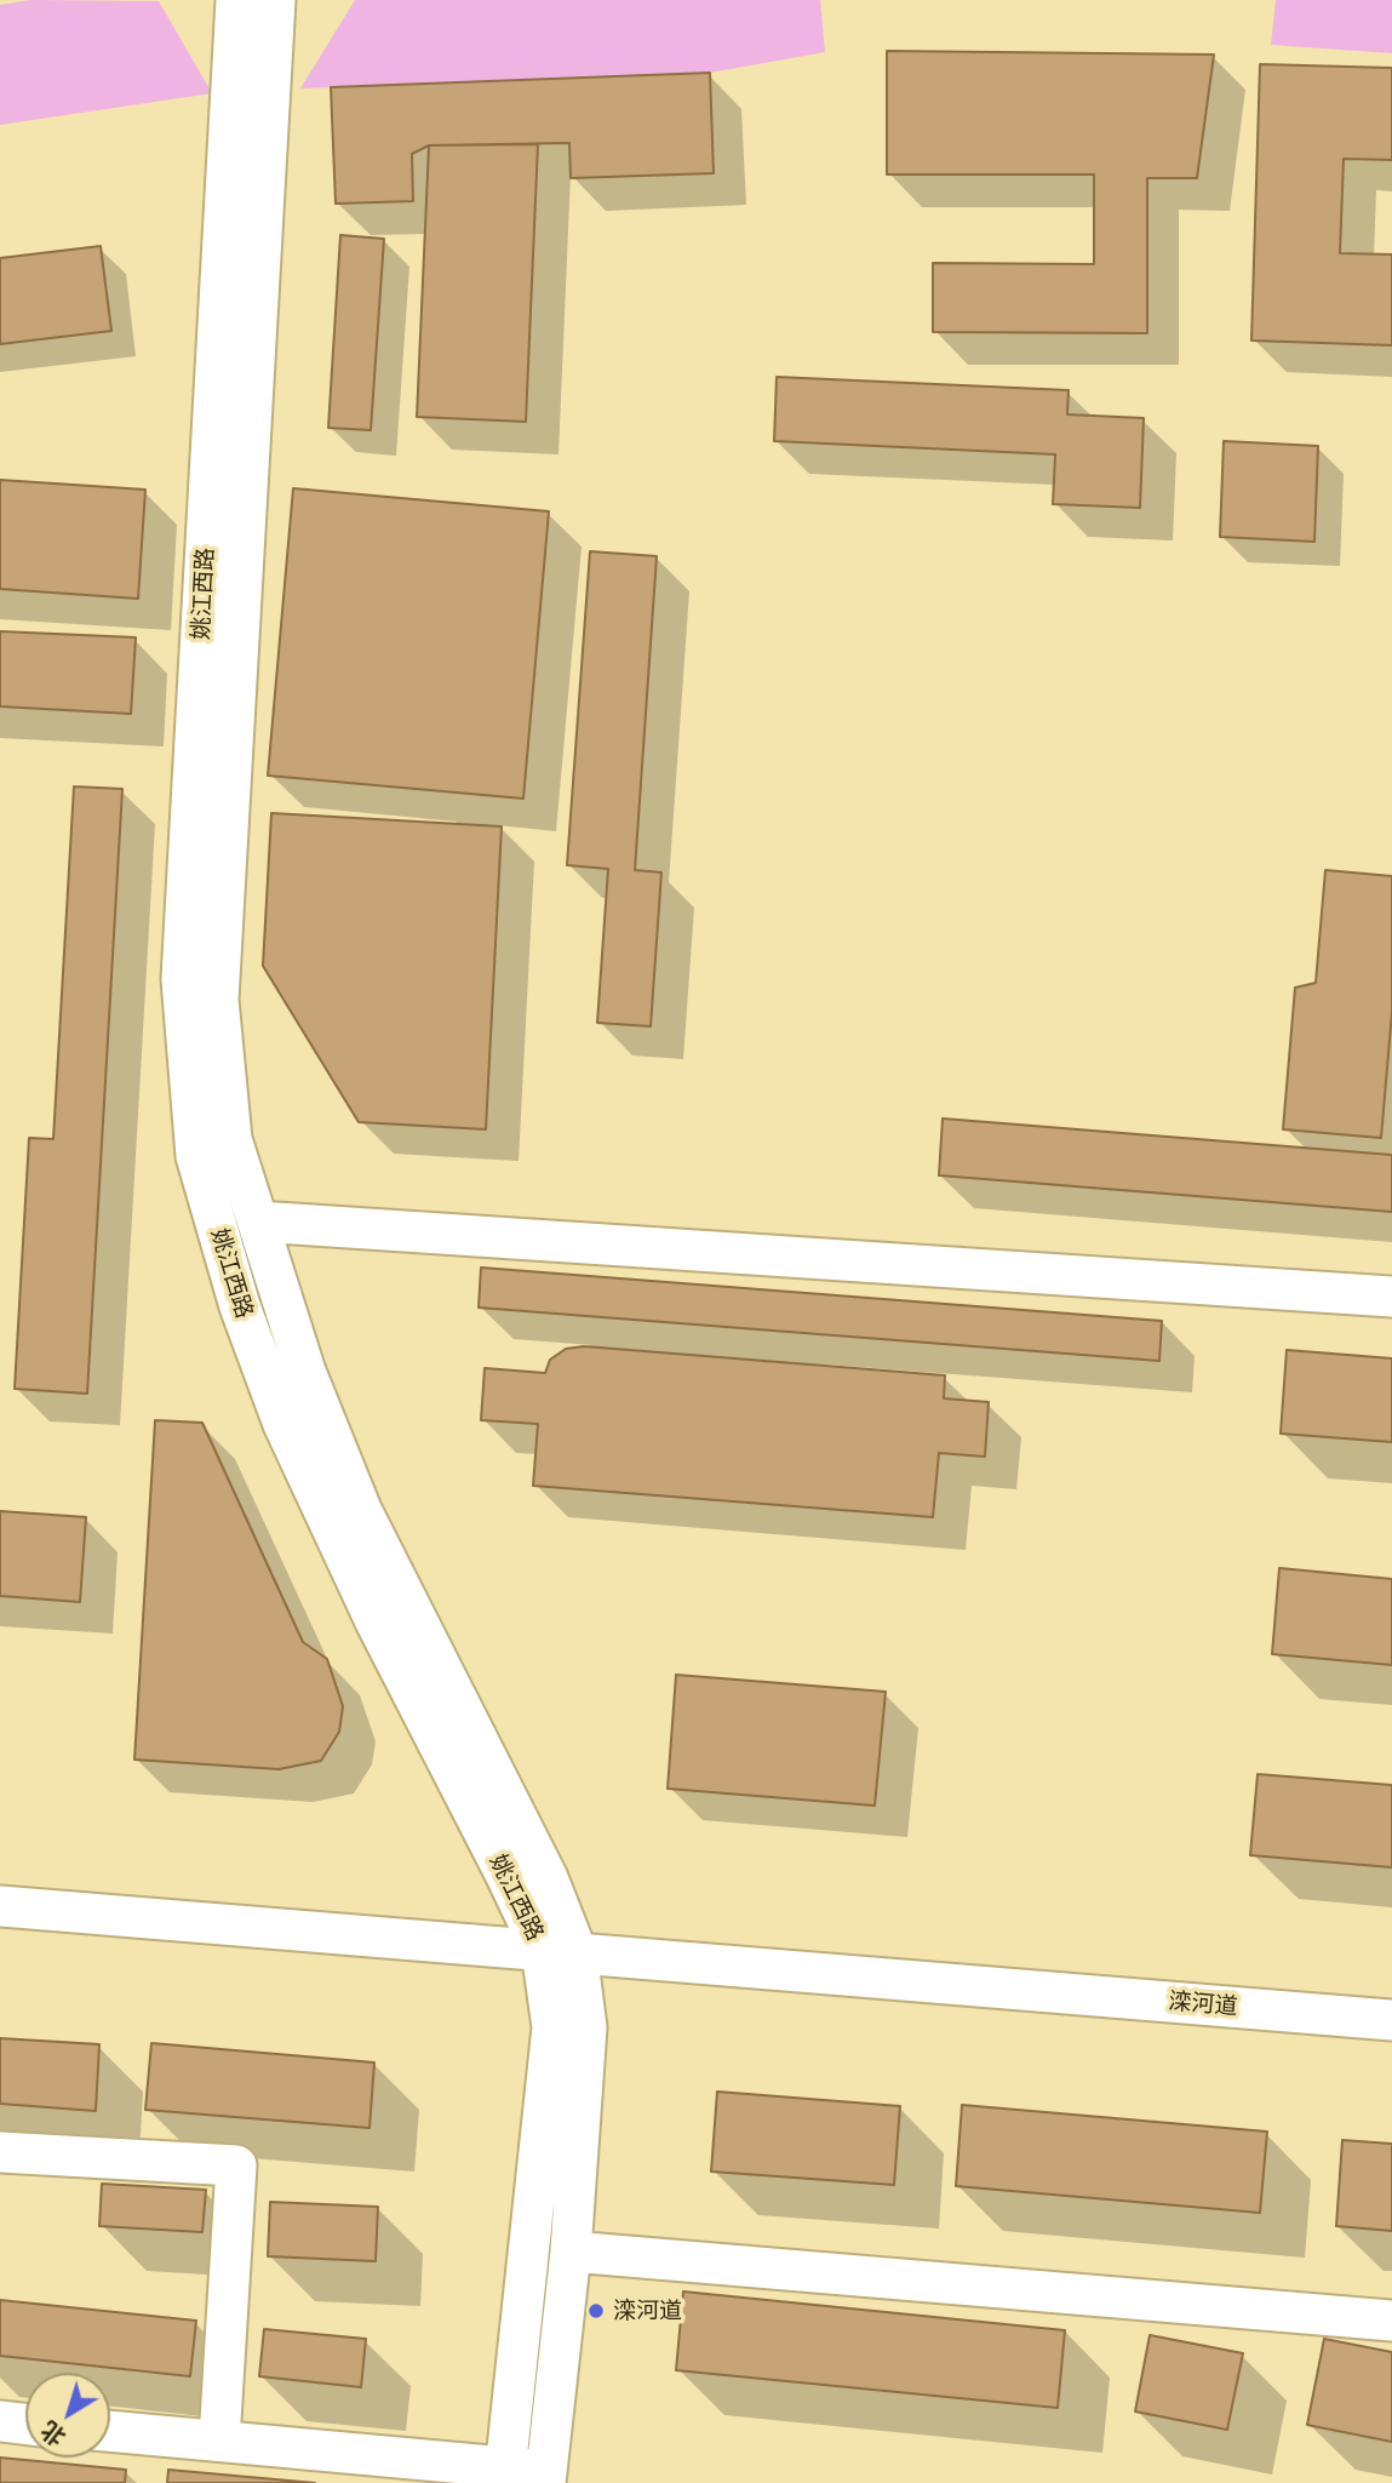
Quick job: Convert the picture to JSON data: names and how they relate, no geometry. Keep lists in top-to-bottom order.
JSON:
{
  "streets": {
    "street": ["姚江西路", "滦河道"]
  },
  "crossings": [
    ["姚江西路", "滦河道"]
  ],
  "places": ["滦河道"],
  "north": "bottom left"
}
